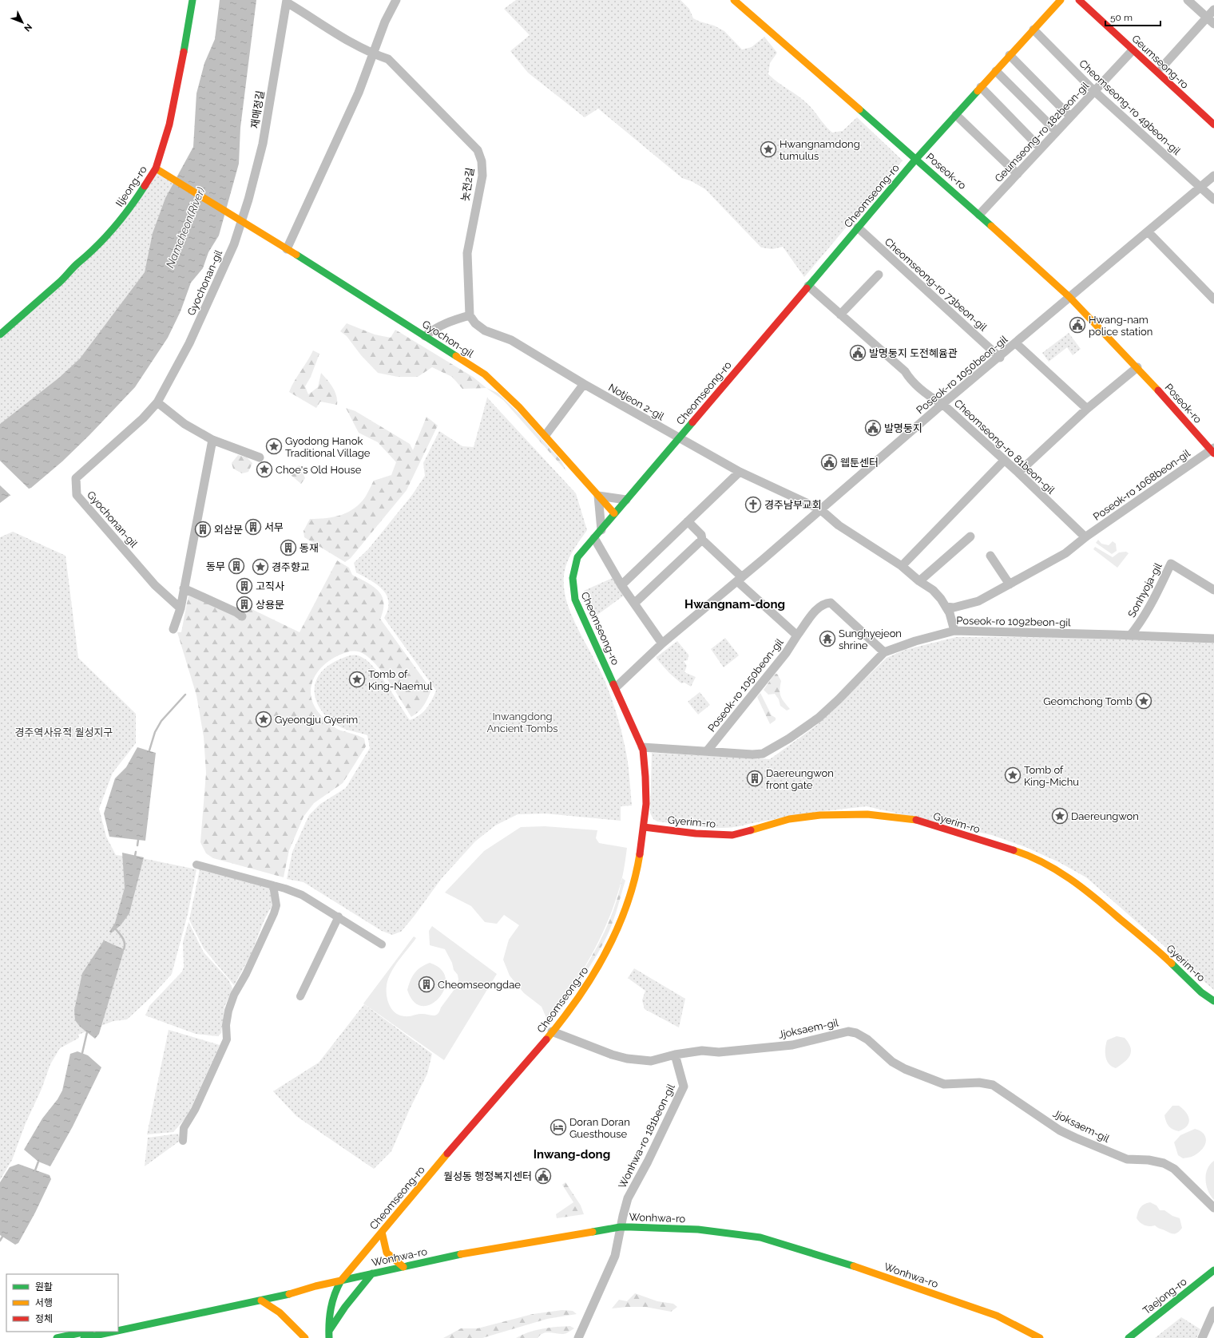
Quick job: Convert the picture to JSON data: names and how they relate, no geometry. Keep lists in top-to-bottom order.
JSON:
{
  "streets": {
    "street": [
      "Geumseong-ro",
      "Cheomseong-ro 49beon-gil",
      "재매정길",
      "Geumseong-ro 182beon-gil",
      "Poseok-ro",
      "놋전2길",
      "Iljeong-ro",
      "Cheomseong-ro",
      "Gyochonan-gil",
      "Cheomseong-ro 73beon-gil",
      "Gyochon-gil",
      "Poseok-ro 1050beon-gil",
      "Notjeon 2-gil",
      "Cheomseong-ro 81beon-gil",
      "Poseok-ro 1068beon-gil",
      "Sonhyoja-gil",
      "Poseok-ro 1092beon-gil",
      "Gyerim-ro",
      "Jjoksaem-gil",
      "Wonhwa-ro 181beon-gil",
      "Wonhwa-ro",
      "Taejong-ro"
    ]
  },
  "crossings": [
    ["Geumseong-ro", "Geumseong-ro 182beon-gil"],
    ["Cheomseong-ro 49beon-gil", "Geumseong-ro 182beon-gil"],
    ["Cheomseong-ro 49beon-gil", "Cheomseong-ro"],
    ["Cheomseong-ro 49beon-gil", "Poseok-ro 1050beon-gil"],
    ["재매정길", "놋전2길"],
    ["재매정길", "Gyochonan-gil"],
    ["재매정길", "Gyochon-gil"],
    ["Geumseong-ro 182beon-gil", "Poseok-ro"],
    ["Poseok-ro", "Cheomseong-ro"],
    ["Poseok-ro", "Poseok-ro 1050beon-gil"],
    ["Poseok-ro", "Poseok-ro 1068beon-gil"],
    ["놋전2길", "Notjeon 2-gil"],
    ["Iljeong-ro", "Gyochon-gil"],
    ["Cheomseong-ro", "Cheomseong-ro 73beon-gil"],
    ["Cheomseong-ro", "Gyochon-gil"],
    ["Cheomseong-ro", "Poseok-ro 1050beon-gil"],
    ["Cheomseong-ro", "Notjeon 2-gil"],
    ["Cheomseong-ro", "Cheomseong-ro 81beon-gil"],
    ["Cheomseong-ro", "Poseok-ro 1092beon-gil"],
    ["Cheomseong-ro", "Gyerim-ro"],
    ["Cheomseong-ro", "Jjoksaem-gil"],
    ["Cheomseong-ro", "Wonhwa-ro"],
    ["Gyochonan-gil", "Gyochon-gil"],
    ["Cheomseong-ro 73beon-gil", "Poseok-ro 1050beon-gil"],
    ["Poseok-ro 1050beon-gil", "Notjeon 2-gil"],
    ["Poseok-ro 1050beon-gil", "Cheomseong-ro 81beon-gil"],
    ["Poseok-ro 1050beon-gil", "Poseok-ro 1092beon-gil"],
    ["Notjeon 2-gil", "Poseok-ro 1068beon-gil"],
    ["Notjeon 2-gil", "Poseok-ro 1092beon-gil"],
    ["Cheomseong-ro 81beon-gil", "Poseok-ro 1068beon-gil"],
    ["Sonhyoja-gil", "Poseok-ro 1092beon-gil"],
    ["Jjoksaem-gil", "Wonhwa-ro 181beon-gil"],
    ["Wonhwa-ro 181beon-gil", "Wonhwa-ro"]
  ],
  "districts": ["Hwangnam-dong", "Inwang-dong"],
  "water": ["Namcheon(River)"],
  "parks": ["Inwangdong Ancient Tombs", "경주역사유적 월성지구"],
  "places": {
    "place": [
      "Hwangnamdong tumulus",
      "Gyodong Hanok Traditional Village",
      "Choe's Old House",
      "경주향교",
      "Tomb of King-Naemul",
      "Geomchong Tomb",
      "Gyeongju Gyerim",
      "Tomb of King-Michu",
      "Daereungwon"
    ],
    "public building": [
      "Hwang-nam police station",
      "발명둥지 도전혜윰관",
      "발명둥지",
      "웹툰센터",
      "월성동 행정복지센터"
    ],
    "church": ["경주남부교회"],
    "building": [
      "서무",
      "외삼문",
      "동재",
      "동무",
      "고직사",
      "상용문",
      "Daereungwon front gate",
      "Cheomseongdae"
    ],
    "temple": ["Sunghyejeon shrine"],
    "hotel": ["Doran Doran Guesthouse"]
  },
  "legend": ["원활", "서행", "정체"],
  "scale_bar": "50 m",
  "north": "bottom right"
}
